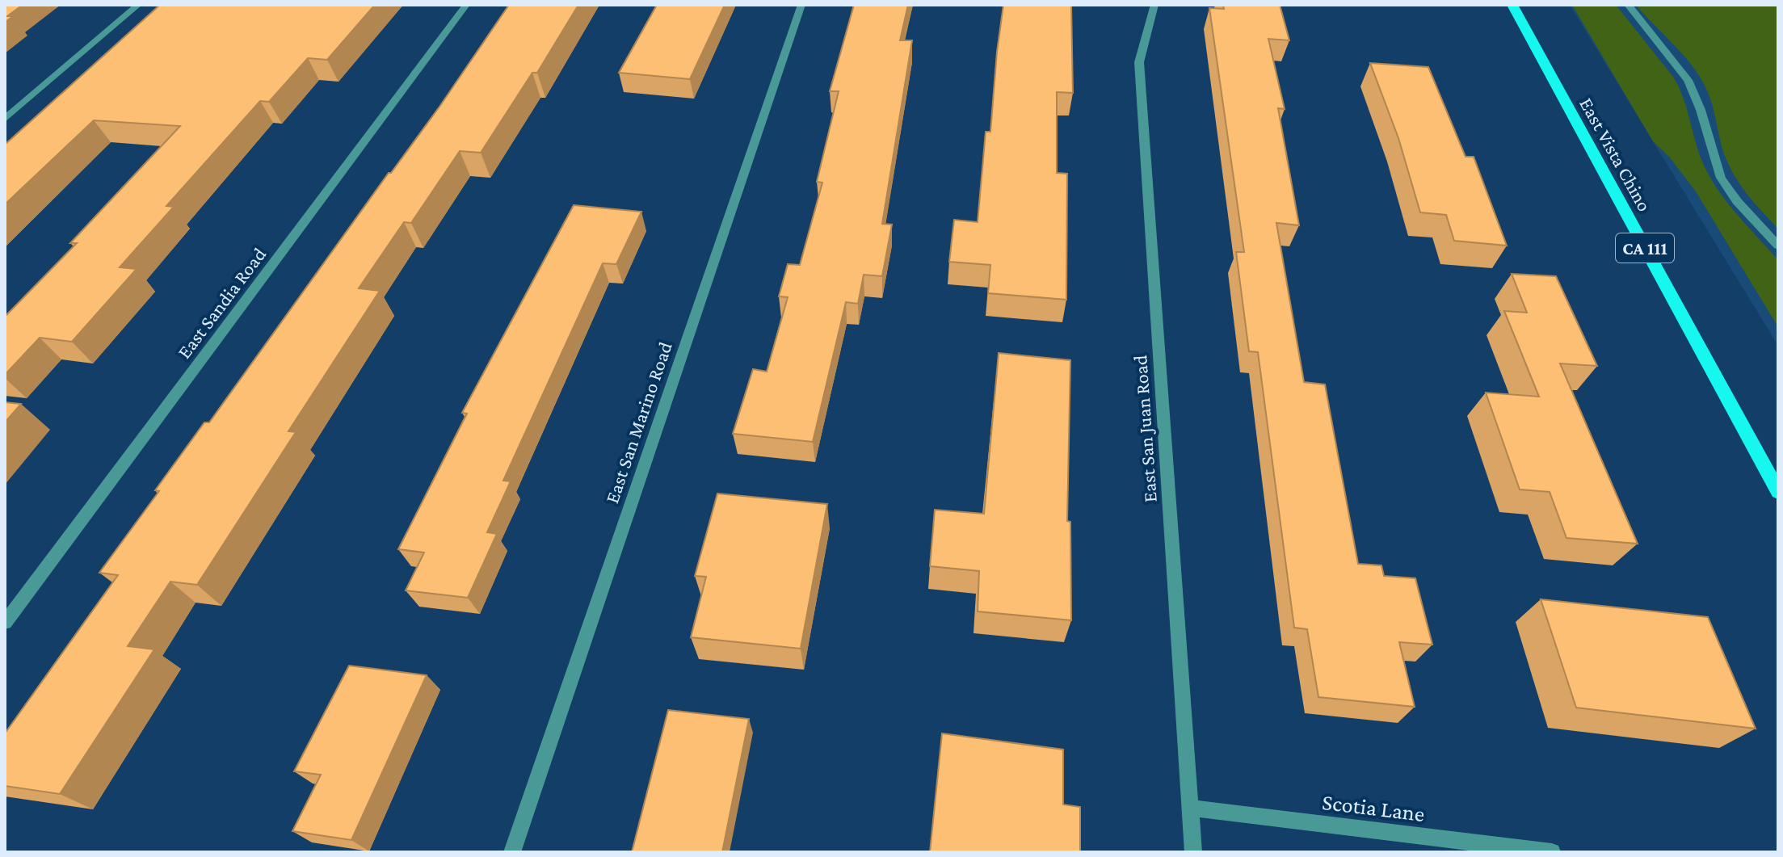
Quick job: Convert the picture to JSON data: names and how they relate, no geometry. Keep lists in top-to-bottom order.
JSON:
{
  "streets": {
    "main road": ["East Vista Chino", "CA 111"],
    "street": [
      "East Sandia Road",
      "East San Marino Road",
      "East San Juan Road",
      "Scotia Lane"
    ]
  },
  "crossings": [
    ["East San Juan Road", "Scotia Lane"]
  ]
}
